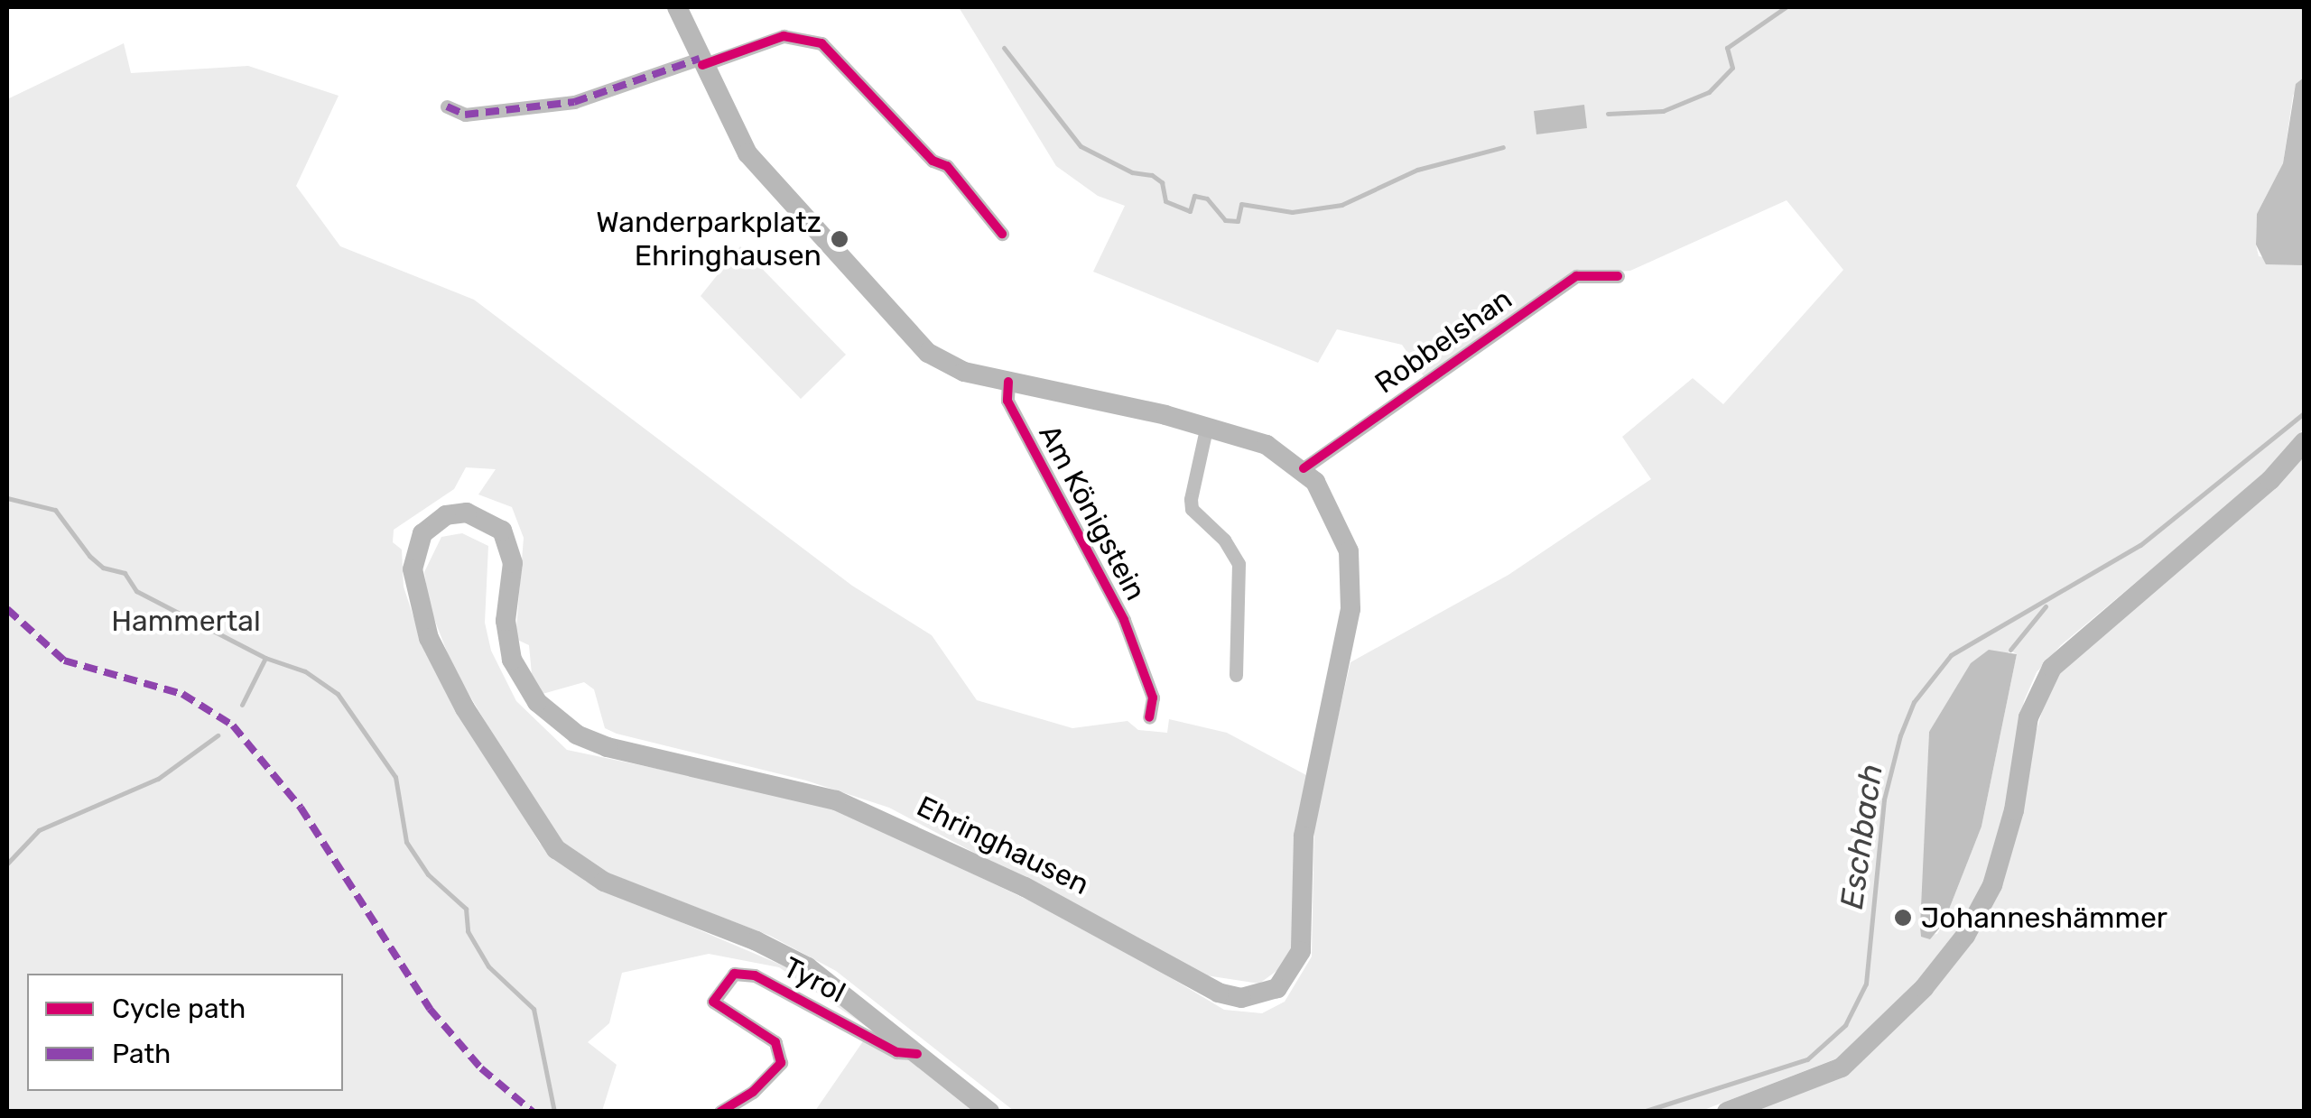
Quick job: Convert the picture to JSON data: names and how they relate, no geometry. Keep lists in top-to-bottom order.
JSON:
{
  "streets": {
    "main road": ["Ehringhausen"],
    "street": ["Robbelshan", "Am Königstein", "Tyrol"]
  },
  "crossings": [
    ["Robbelshan", "Ehringhausen"],
    ["Am Königstein", "Ehringhausen"],
    ["Ehringhausen", "Tyrol"]
  ],
  "water": ["Eschbach"],
  "parks": ["Hammertal"],
  "places": ["Wanderparkplatz Ehringhausen", "Johanneshämmer"],
  "legend": ["Cycle path", "Path"]
}
